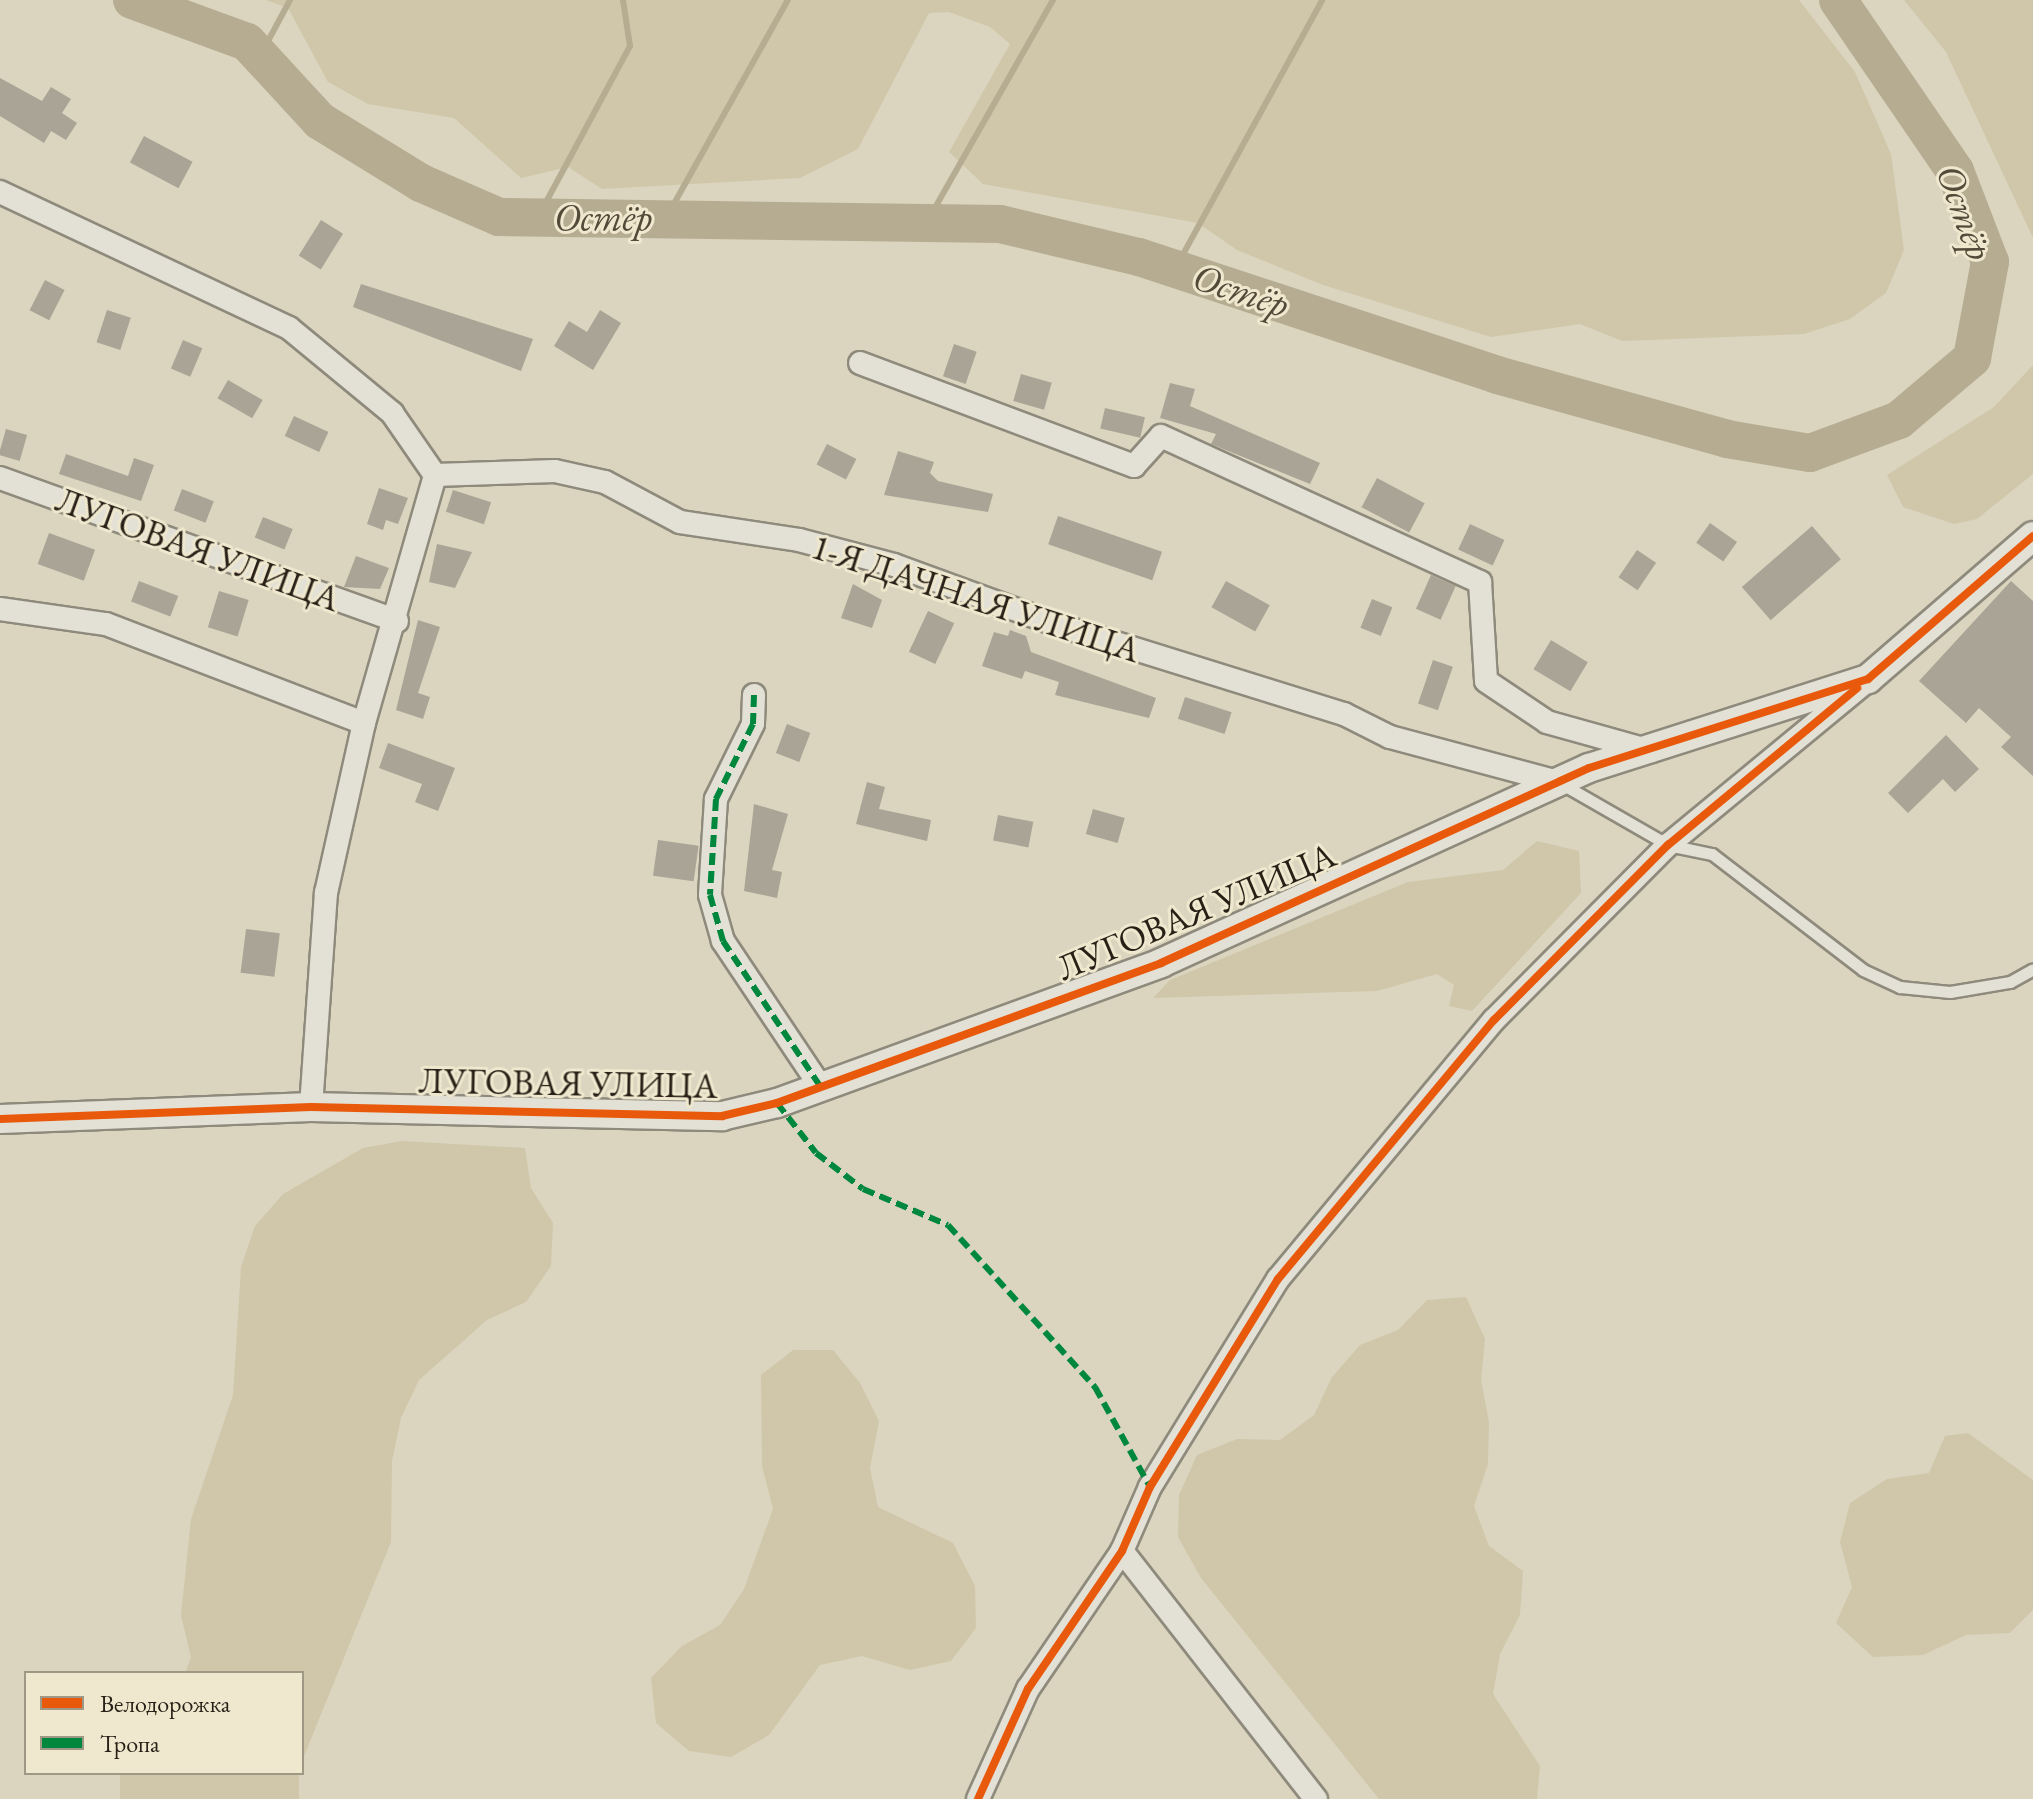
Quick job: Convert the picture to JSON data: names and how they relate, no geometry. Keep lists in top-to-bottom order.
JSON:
{
  "streets": {
    "street": ["ЛУГОВАЯ УЛИЦА", "1-Я ДАЧНАЯ УЛИЦА"]
  },
  "crossings": [
    ["ЛУГОВАЯ УЛИЦА", "1-Я ДАЧНАЯ УЛИЦА"]
  ],
  "water": ["Остёр"],
  "legend": ["Велодорожка", "Тропа"]
}
